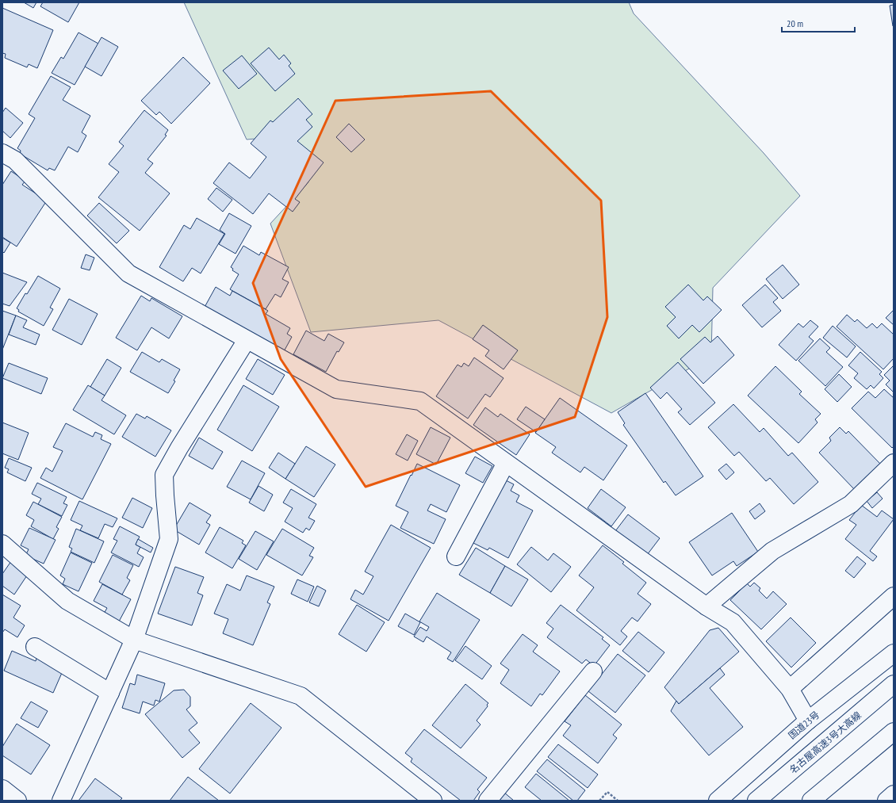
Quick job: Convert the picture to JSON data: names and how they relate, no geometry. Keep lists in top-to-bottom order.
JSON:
{
  "streets": {
    "main road": ["国道23号", "名古屋高速3号大高線"]
  },
  "scale_bar": "20 m"
}
